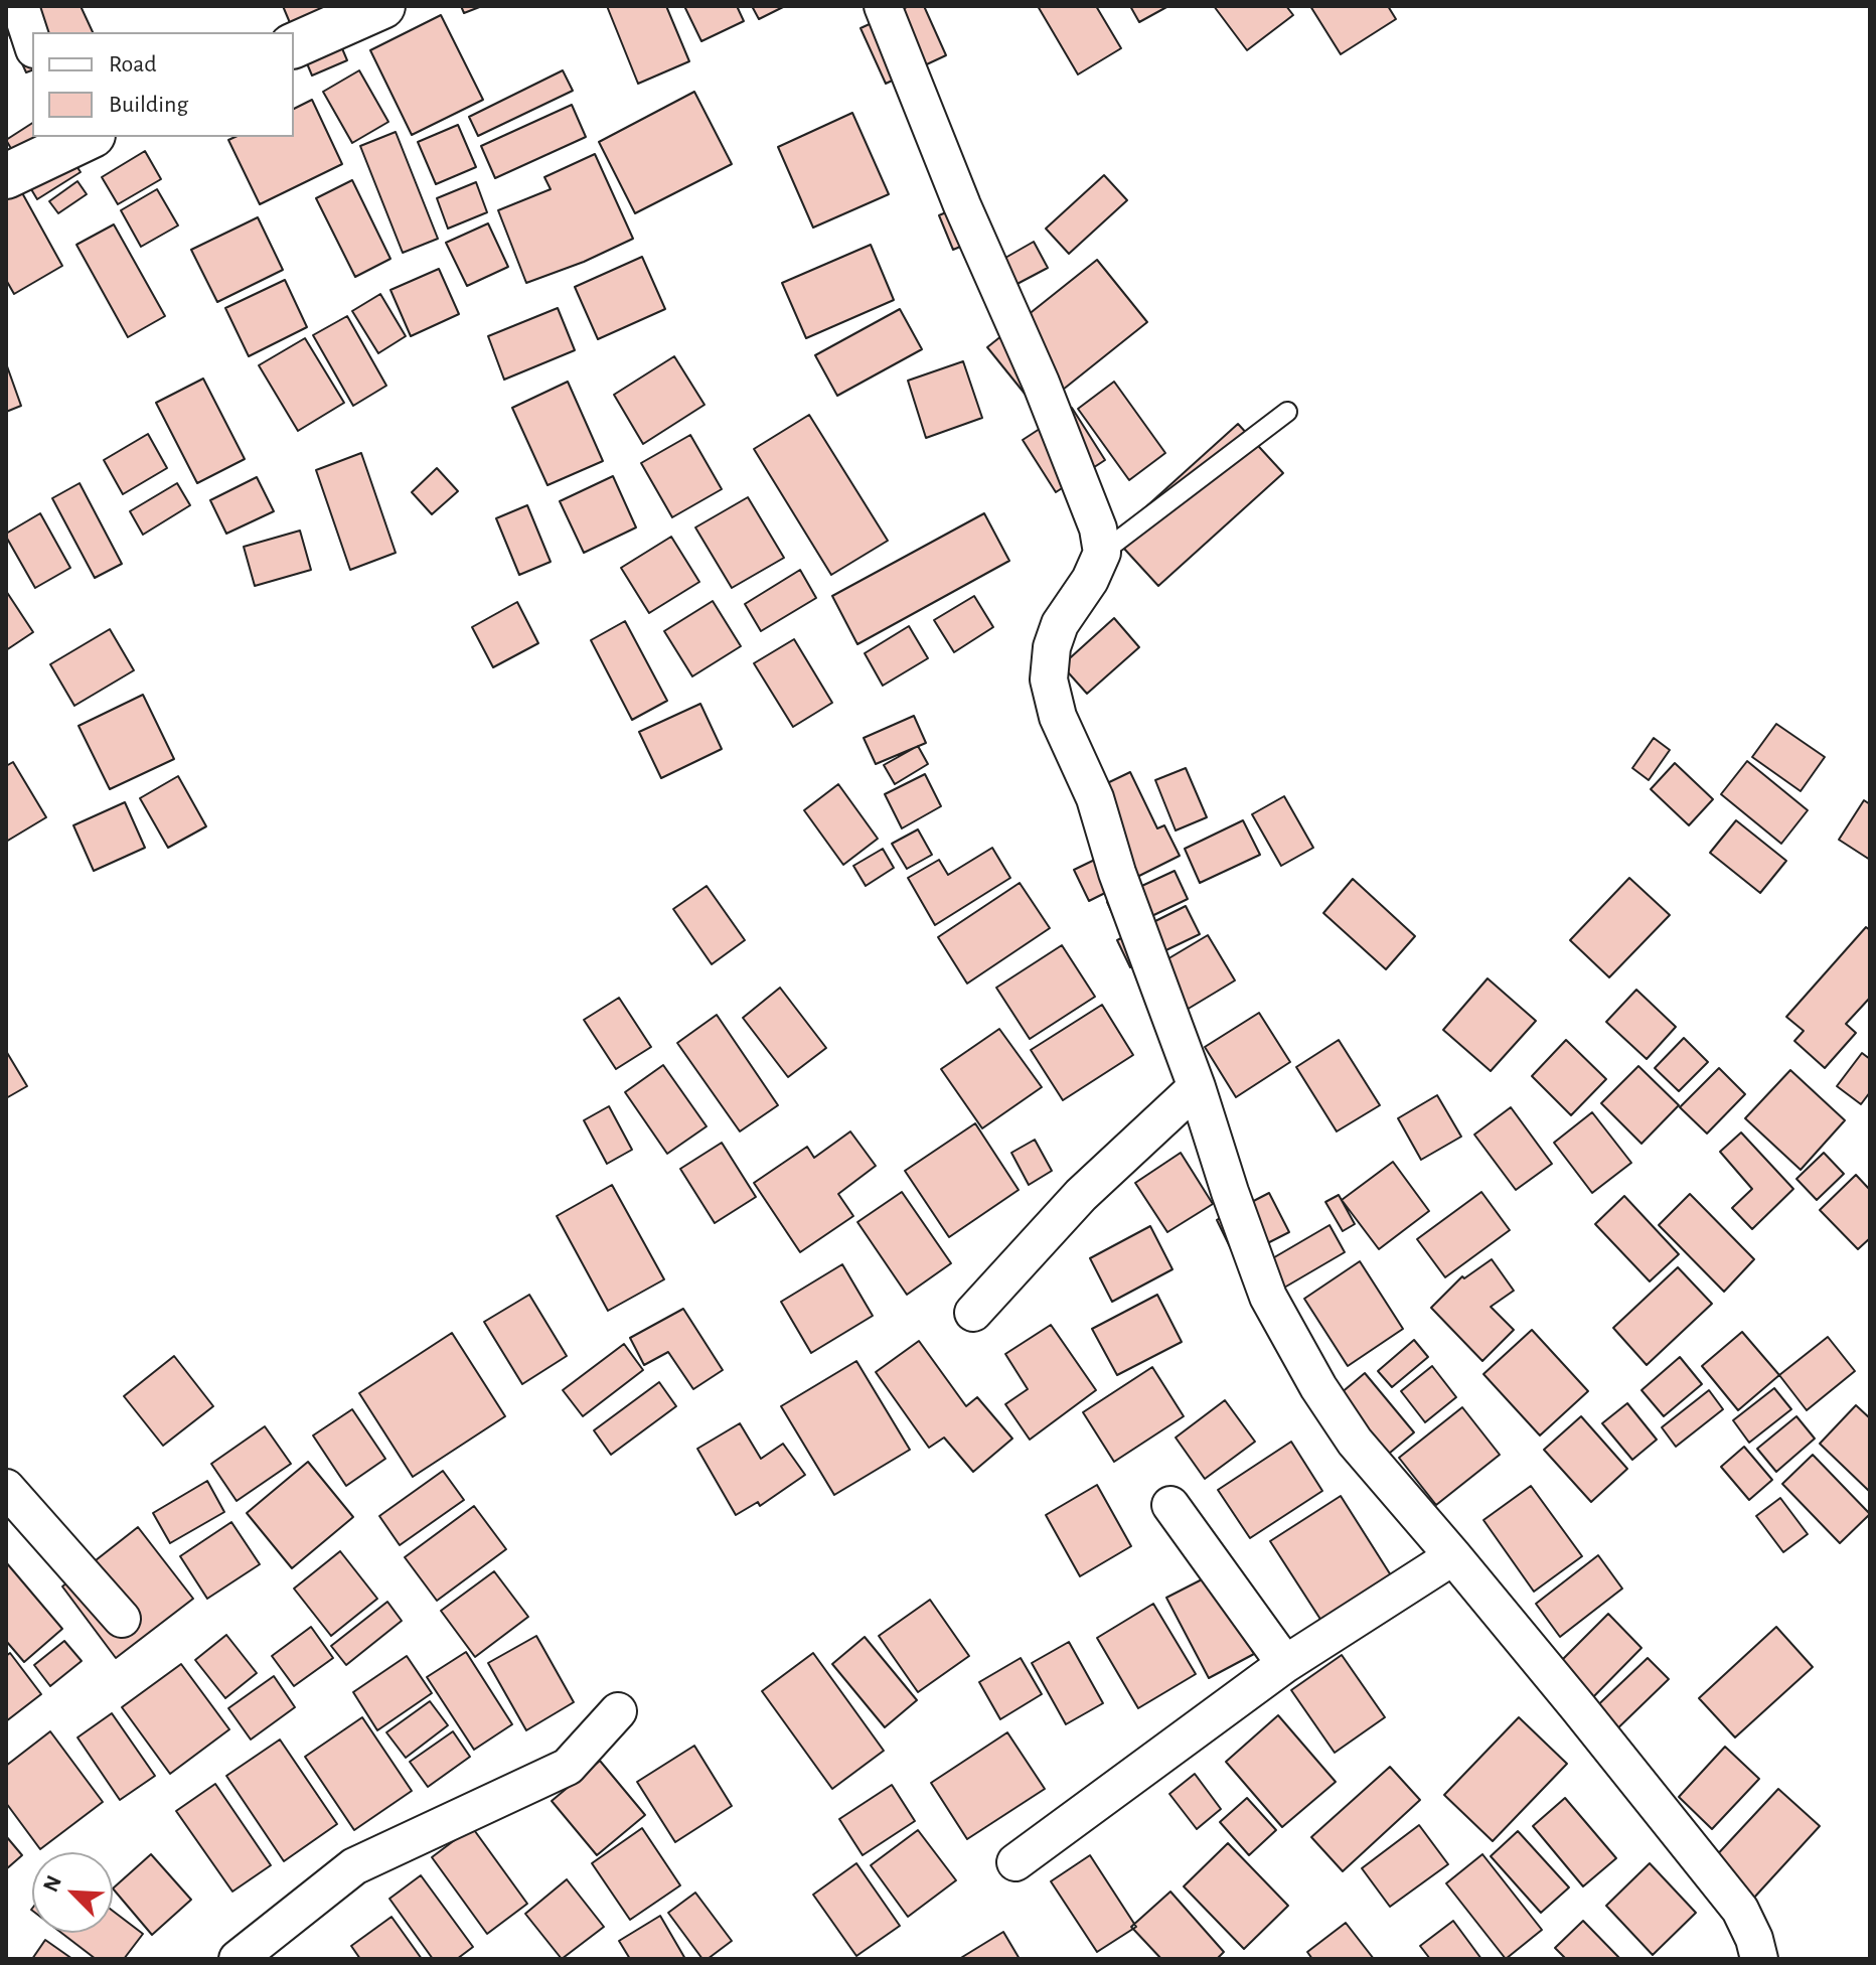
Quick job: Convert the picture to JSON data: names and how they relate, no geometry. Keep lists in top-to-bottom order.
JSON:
{
  "legend": ["Road", "Building"],
  "north": "top left"
}
